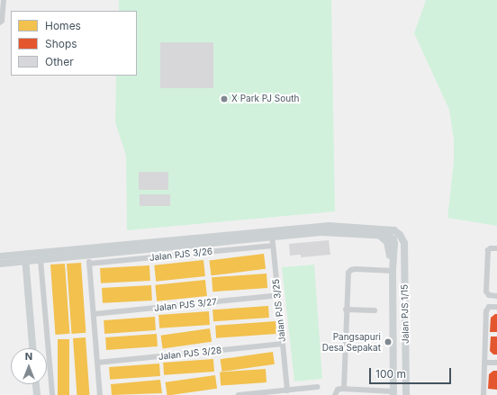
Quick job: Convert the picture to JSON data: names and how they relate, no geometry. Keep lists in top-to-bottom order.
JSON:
{
  "streets": {
    "main road": ["Jalan PJS 1/15"],
    "street": [
      "Jalan PJS 3/26",
      "Jalan PJS 3/27",
      "Jalan PJS 3/25",
      "Jalan PJS 3/28"
    ]
  },
  "crossings": [
    ["Jalan PJS 3/26", "Jalan PJS 3/25"],
    ["Jalan PJS 3/27", "Jalan PJS 3/25"],
    ["Jalan PJS 3/25", "Jalan PJS 3/28"]
  ],
  "places": ["X Park PJ South", "Pangsapuri Desa Sepakat"],
  "legend": ["Homes", "Shops", "Other"],
  "scale_bar": "100 m",
  "north": "top"
}
